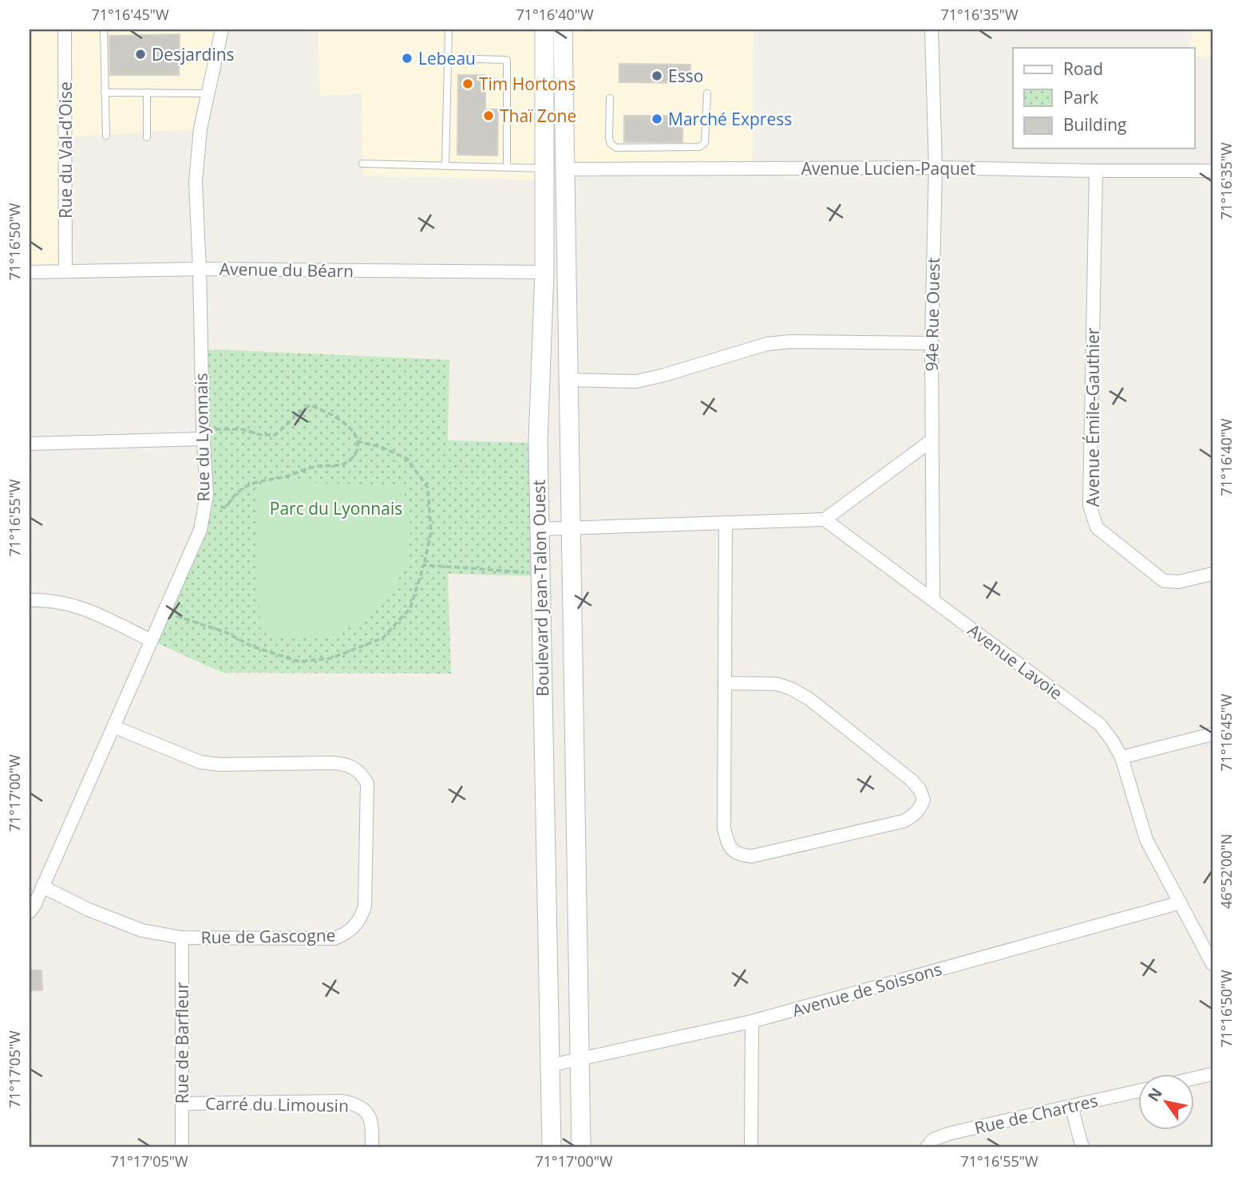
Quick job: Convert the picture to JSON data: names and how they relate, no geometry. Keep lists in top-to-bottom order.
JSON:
{
  "streets": {
    "street": [
      "Rue du Val-d'Oise",
      "Avenue Lucien-Paquet",
      "Avenue du Béarn",
      "94e Rue Ouest",
      "Avenue Émile-Gauthier",
      "Rue du Lyonnais",
      "Boulevard Jean-Talon Ouest",
      "Avenue Lavoie",
      "Rue de Gascogne",
      "Avenue de Soissons",
      "Rue de Barfleur",
      "Carré du Limousin",
      "Rue de Chartres"
    ]
  },
  "crossings": [
    ["Rue du Val-d'Oise", "Avenue du Béarn"],
    ["Avenue Lucien-Paquet", "94e Rue Ouest"],
    ["Avenue Lucien-Paquet", "Avenue Émile-Gauthier"],
    ["Avenue Lucien-Paquet", "Boulevard Jean-Talon Ouest"],
    ["Avenue du Béarn", "Rue du Lyonnais"],
    ["Avenue du Béarn", "Boulevard Jean-Talon Ouest"],
    ["94e Rue Ouest", "Avenue Lavoie"],
    ["Rue du Lyonnais", "Rue de Gascogne"],
    ["Boulevard Jean-Talon Ouest", "Avenue de Soissons"],
    ["Rue de Gascogne", "Rue de Barfleur"],
    ["Rue de Barfleur", "Carré du Limousin"]
  ],
  "parks": ["Parc du Lyonnais"],
  "places": [
    "Desjardins",
    "Lebeau",
    "Esso",
    "Tim Hortons",
    "Thaï Zone",
    "Marché Express"
  ],
  "legend": ["Road", "Park", "Building"],
  "north": "top left",
  "coordinates": [
    "71°16'45\"W",
    "71°16'40\"W",
    "71°16'35\"W",
    "71°16'50\"W",
    "71°16'55\"W",
    "71°17'00\"W",
    "46°52'00\"N",
    "71°17'05\"W"
  ]
}
